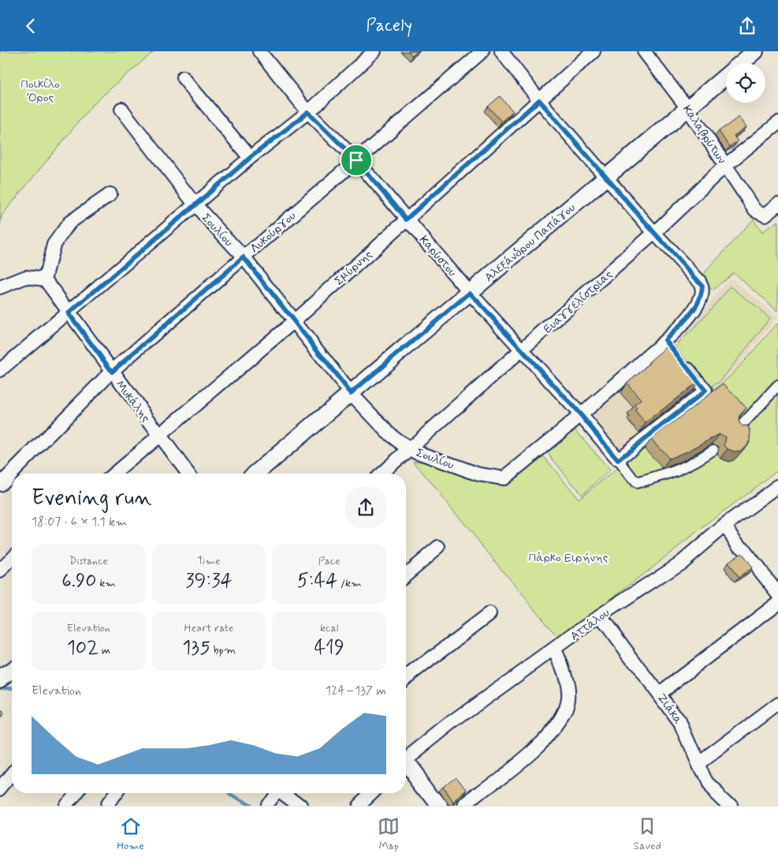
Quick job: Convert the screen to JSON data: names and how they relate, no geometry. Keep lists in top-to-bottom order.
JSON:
{
  "streets": {
    "street": [
      "Καλαβρύτων",
      "Σουλίου",
      "Λυκούργου",
      "Αλεξάνδρου Παπάγου",
      "Καρύστου",
      "Σμύρνης",
      "Ευαγγελίστριας",
      "Μυκάλης",
      "Αττάλου",
      "Ζιάκα"
    ]
  },
  "crossings": [
    ["Καλαβρύτων", "Αλεξάνδρου Παπάγου"],
    ["Καλαβρύτων", "Ευαγγελίστριας"],
    ["Σουλίου", "Λυκούργου"],
    ["Σουλίου", "Αλεξάνδρου Παπάγου"],
    ["Σουλίου", "Καρύστου"],
    ["Σουλίου", "Σμύρνης"],
    ["Σουλίου", "Ευαγγελίστριας"],
    ["Λυκούργου", "Καρύστου"],
    ["Λυκούργου", "Μυκάλης"],
    ["Αλεξάνδρου Παπάγου", "Καρύστου"],
    ["Καρύστου", "Σμύρνης"],
    ["Καρύστου", "Ευαγγελίστριας"],
    ["Σμύρνης", "Μυκάλης"],
    ["Αττάλου", "Ζιάκα"]
  ],
  "parks": ["Ποικίλο Όρος", "Πάρκο Ειρήνης"],
  "page": {
    "header": "Pacely",
    "heading": ["Evening run", "18:07 · 6 × 1.1 km"],
    "stats": [
      ["Distance", "6.90 km"],
      ["Time", "39:34"],
      ["Pace", "5:44 /km"],
      ["Elevation", "102 m"],
      ["Heart rate", "135 bpm"],
      ["kcal", "419"]
    ],
    "chart": ["Elevation", "124–137 m"],
    "tabs": ["Home", "Map", "Saved"]
  }
}
